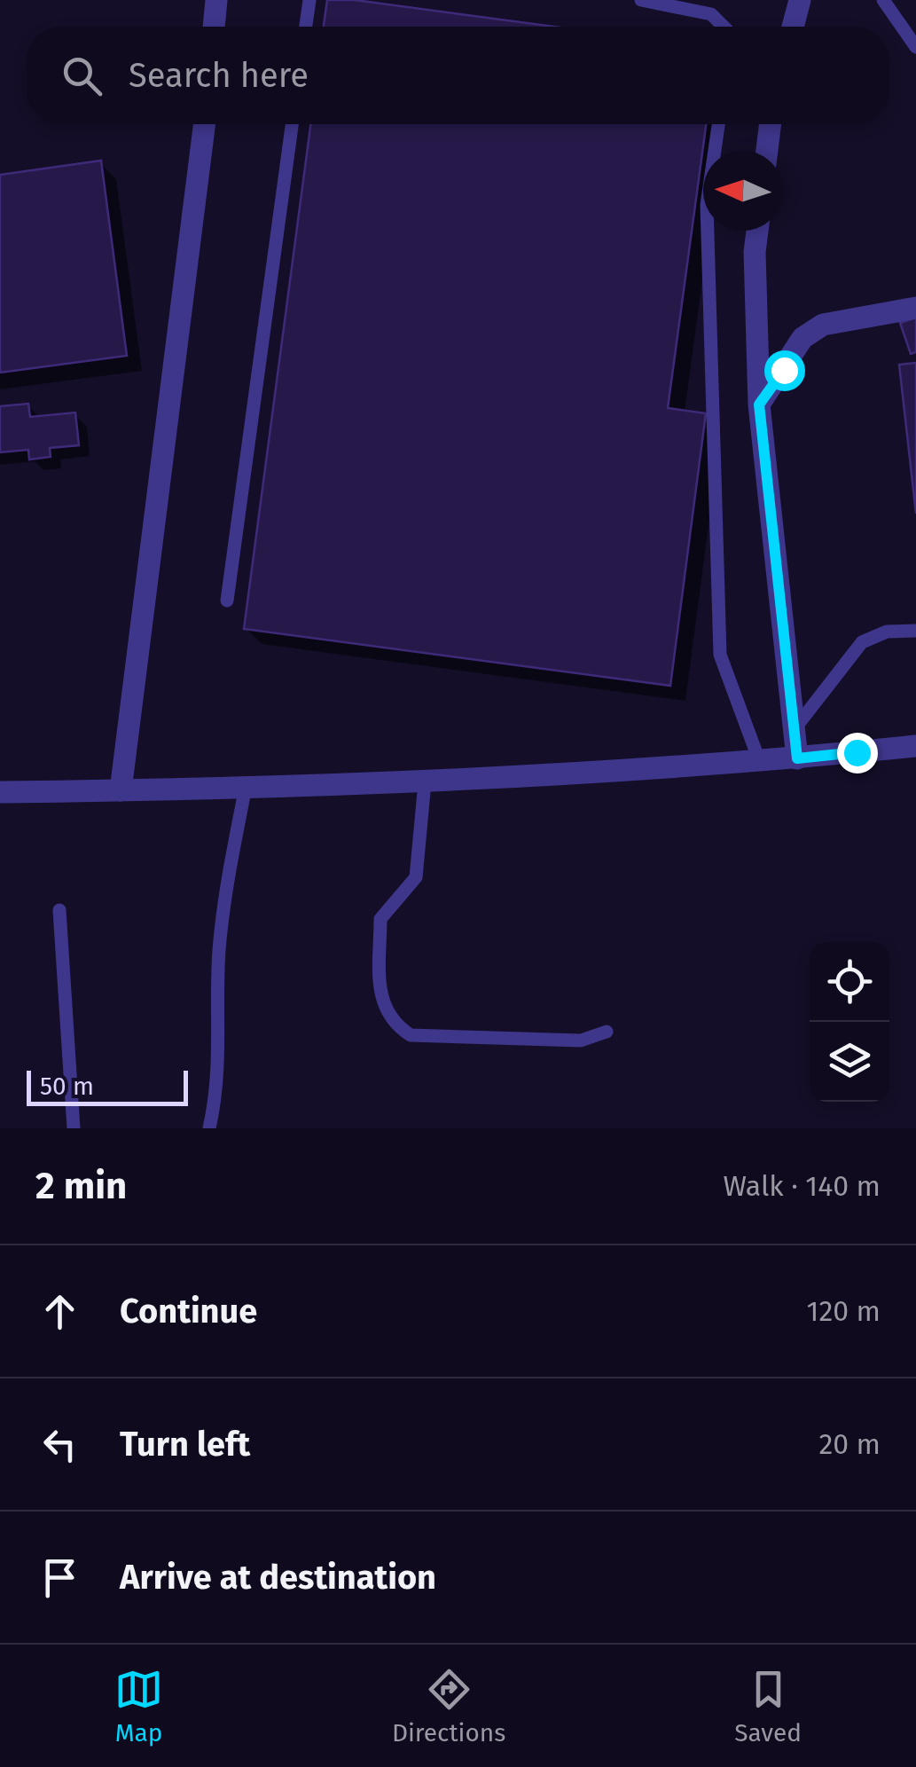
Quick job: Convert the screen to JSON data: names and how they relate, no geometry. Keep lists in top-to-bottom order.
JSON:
{
  "scale_bar": "50 m",
  "north": "left",
  "page": {
    "search": "Search here",
    "scale": "50 m",
    "heading": ["2 min", "Walk · 140 m"],
    "list": [
      ["Continue", "120 m"],
      ["Turn left", "20 m"],
      "Arrive at destination"
    ],
    "nav": ["Map", "Directions", "Saved"]
  }
}
